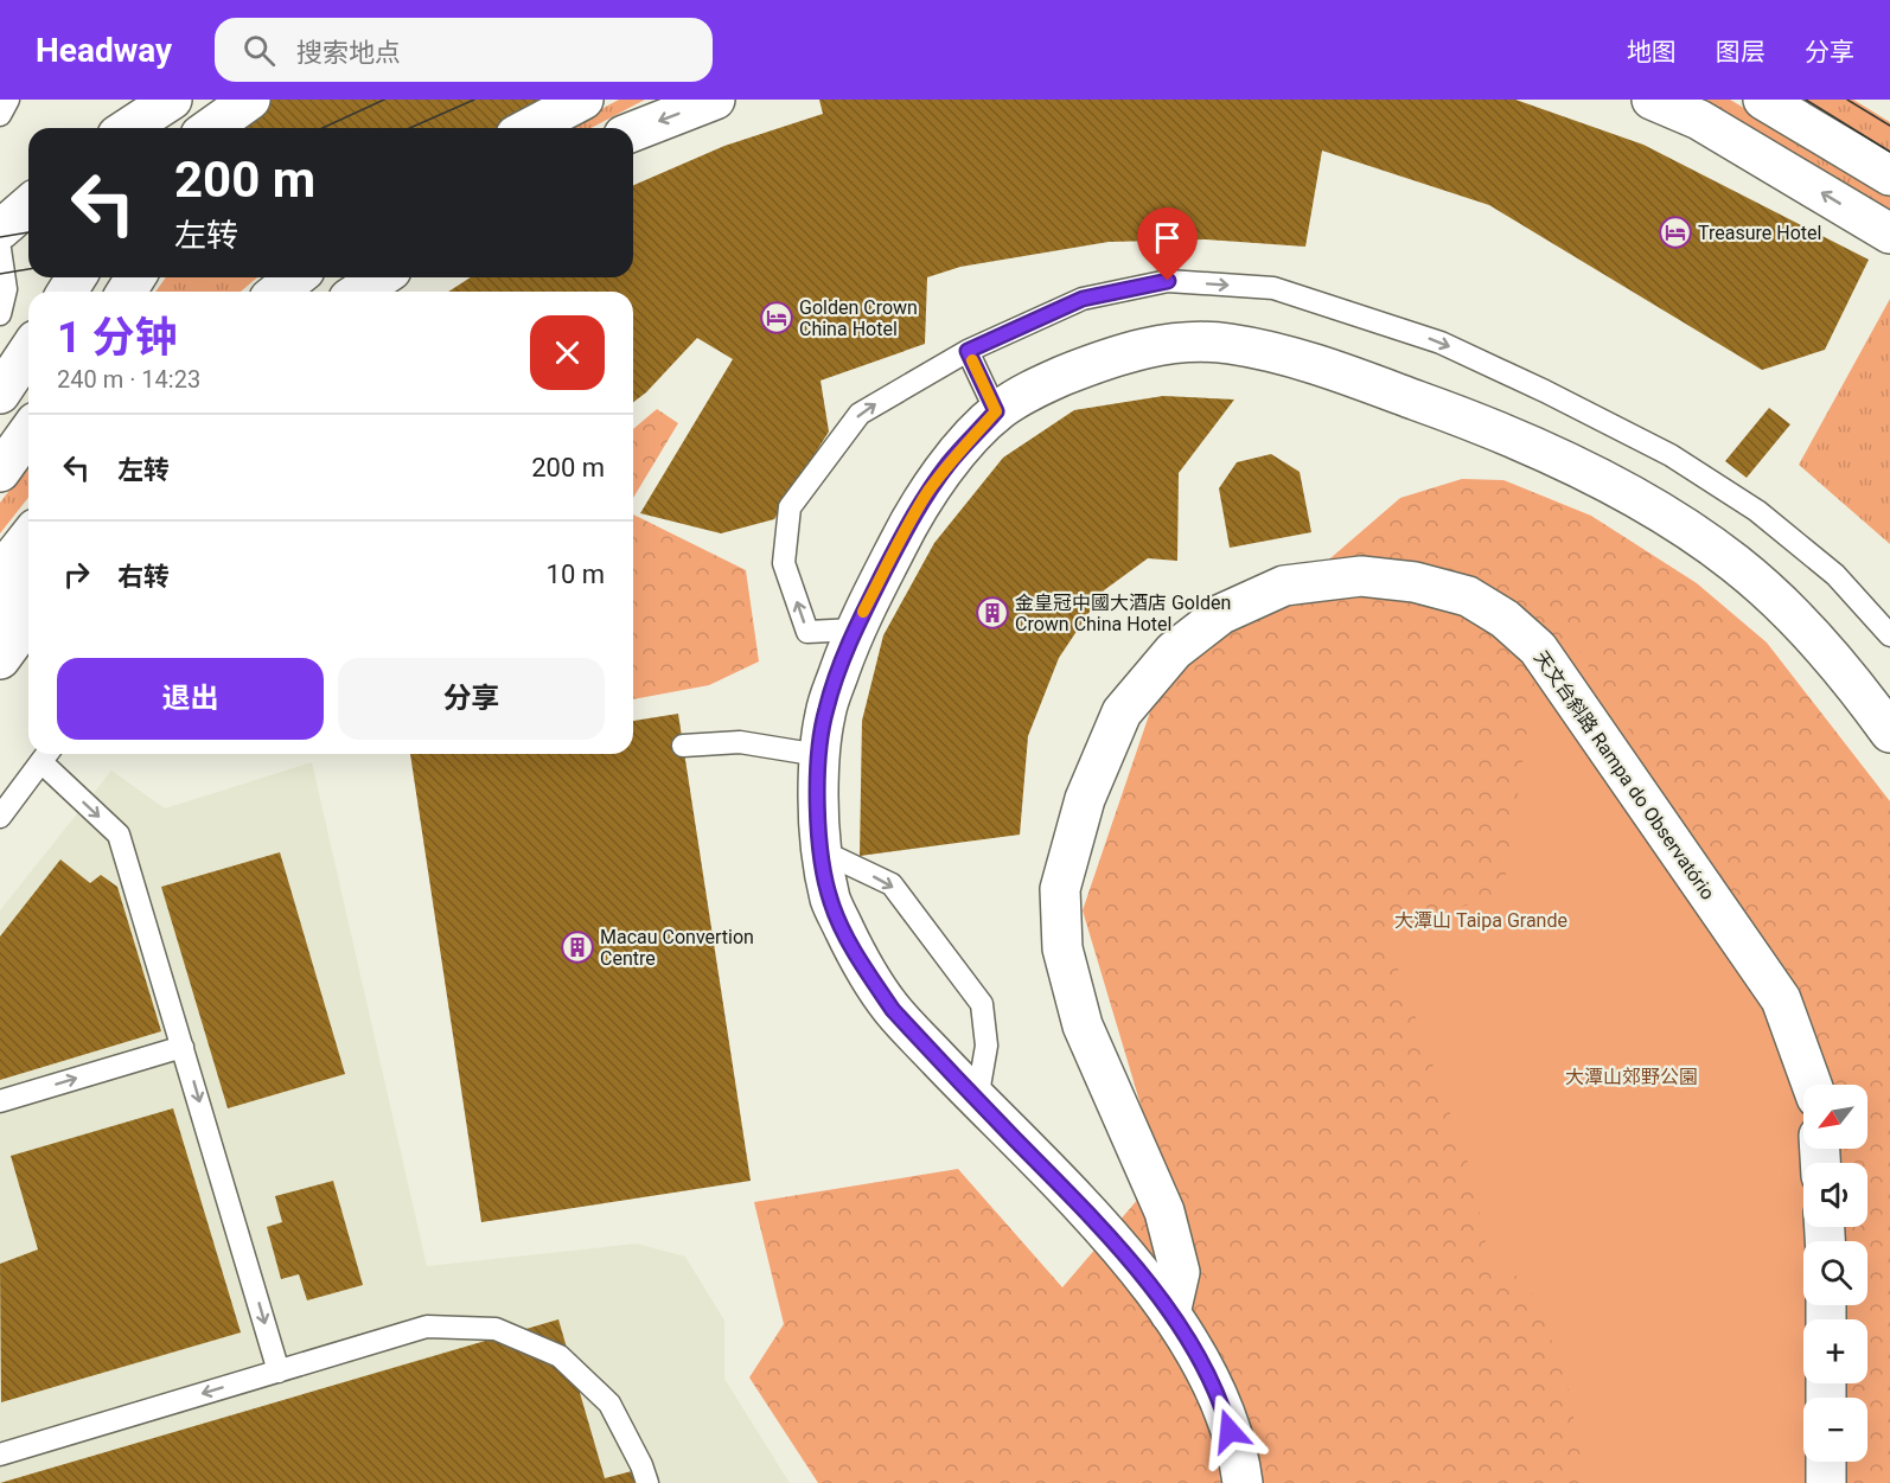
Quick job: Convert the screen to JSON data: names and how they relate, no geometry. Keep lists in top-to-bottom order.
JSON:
{
  "streets": {
    "street": ["天文台斜路 Rampa do Observatório"]
  },
  "parks": ["大潭山 Taipa Grande", "大潭山郊野公園"],
  "places": {
    "hotel": ["Treasure Hotel", "Golden Crown China Hotel"],
    "building": ["金皇冠中國大酒店 Golden Crown China Hotel", "Macau Convertion Centre"]
  },
  "north": "bottom left",
  "page": {
    "header": "Headway",
    "search": "搜索地点",
    "nav": ["地图", "图层", "分享"],
    "turn": ["200 m", "左转"],
    "heading": ["1 分钟", "240 m · 14:23"],
    "list": [
      {
        "name": "左转",
        "value": "200 m"
      },
      {
        "name": "右转",
        "value": "10 m"
      }
    ],
    "buttons": ["退出", "分享"],
    "map_buttons": ["+", "−"]
  }
}
